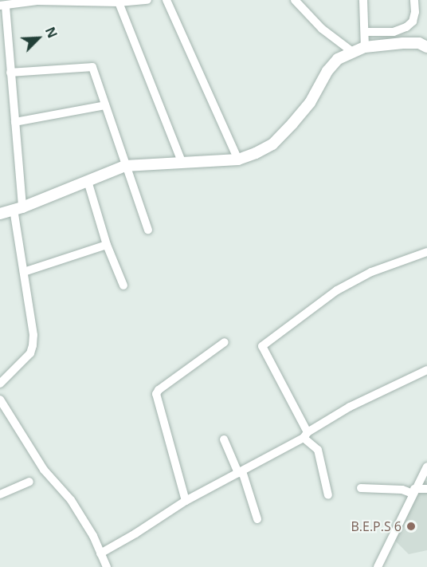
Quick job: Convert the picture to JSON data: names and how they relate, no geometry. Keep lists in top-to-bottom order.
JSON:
{
  "places": ["B.E.P.S 6"],
  "north": "top right"
}
